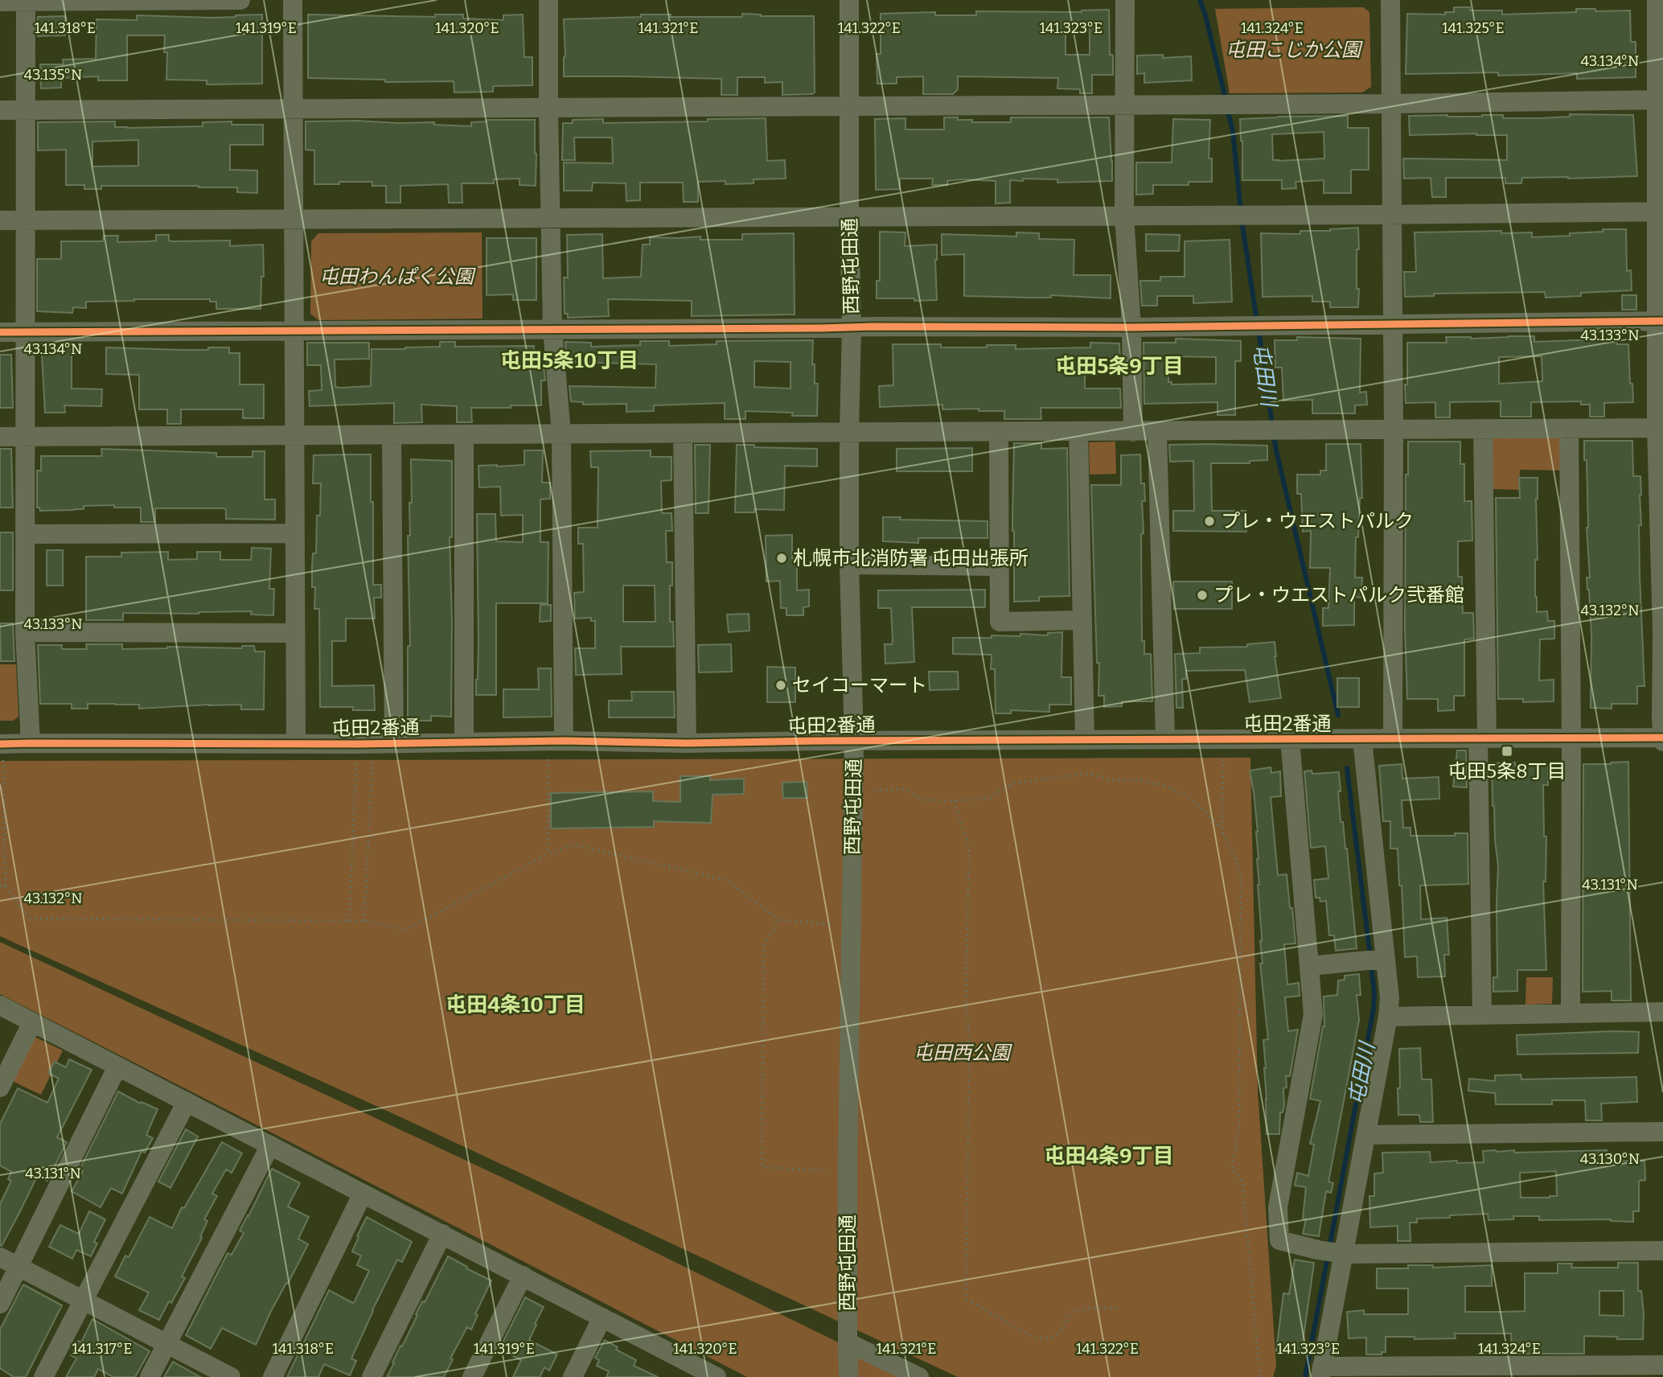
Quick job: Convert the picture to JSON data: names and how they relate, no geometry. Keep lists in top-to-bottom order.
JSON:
{
  "streets": {
    "street": ["西野屯田通", "屯田2番通"]
  },
  "crossings": [
    ["西野屯田通", "屯田2番通"]
  ],
  "districts": [
    "屯田5条10丁目",
    "屯田5条9丁目",
    "屯田4条10丁目",
    "屯田4条9丁目"
  ],
  "water": ["屯田川"],
  "parks": ["屯田こじか公園", "屯田わんぱく公園", "屯田西公園"],
  "places": {
    "other": [
      "プレ・ウエストパルク",
      "札幌市北消防署 屯田出張所",
      "プレ・ウエストパルク弐番館",
      "セイコーマート"
    ],
    "transit": ["屯田5条8丁目"]
  },
  "coordinates": [
    "141.318°E",
    "141.319°E",
    "141.320°E",
    "141.321°E",
    "141.322°E",
    "141.323°E",
    "141.324°E",
    "141.325°E",
    "43.134°N",
    "43.135°N",
    "43.133°N",
    "43.132°N",
    "43.131°N",
    "43.130°N",
    "141.317°E"
  ]
}
